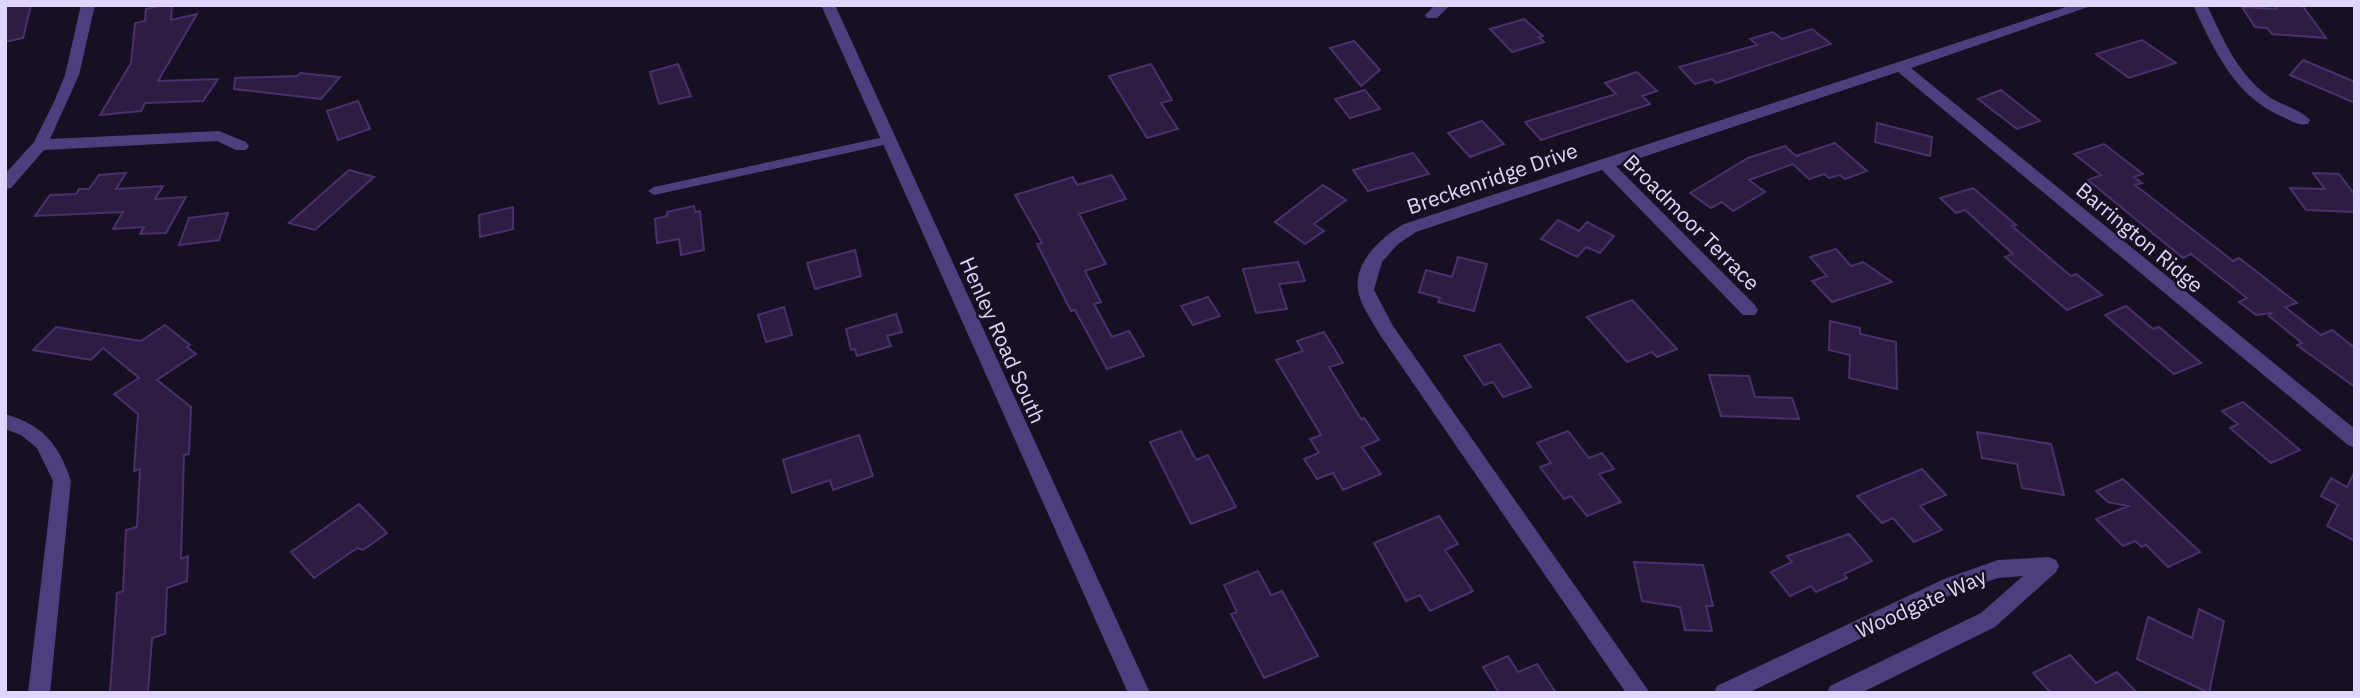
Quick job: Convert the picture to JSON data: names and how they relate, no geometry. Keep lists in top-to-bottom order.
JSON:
{
  "streets": {
    "street": [
      "Breckenridge Drive",
      "Broadmoor Terrace",
      "Barrington Ridge",
      "Henley Road South",
      "Woodgate Way"
    ]
  },
  "crossings": [
    ["Breckenridge Drive", "Broadmoor Terrace"],
    ["Breckenridge Drive", "Barrington Ridge"]
  ]
}
